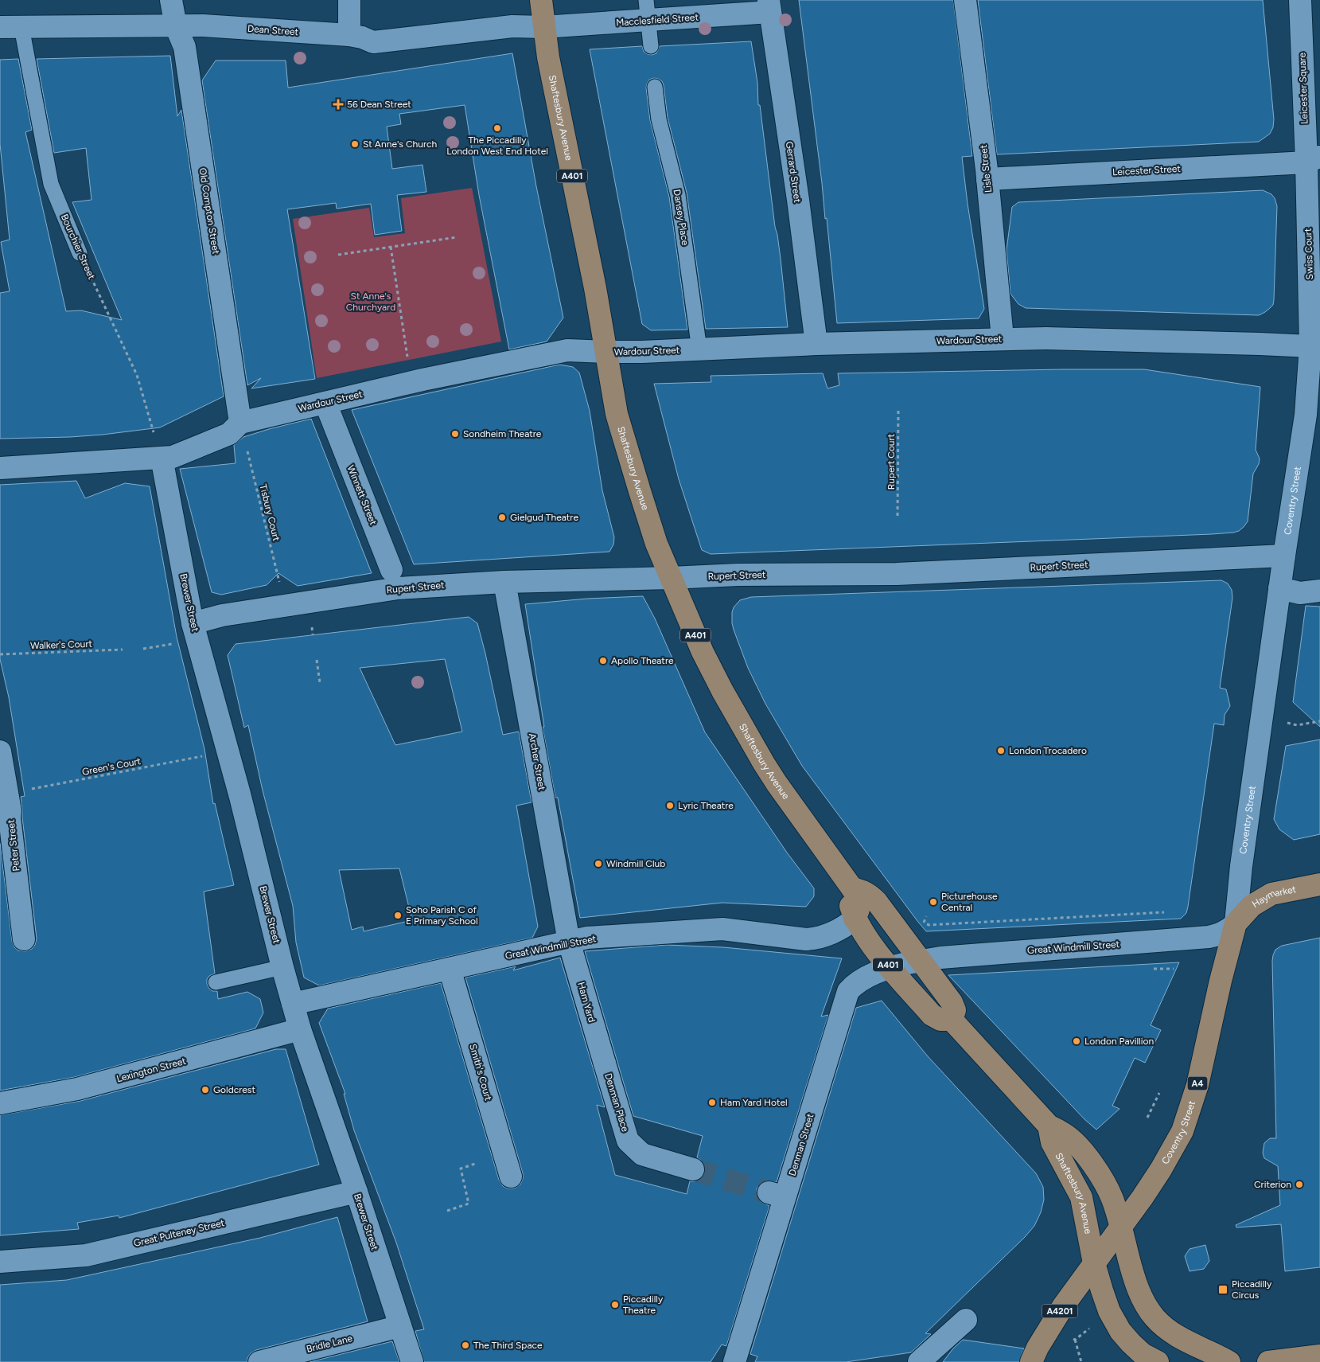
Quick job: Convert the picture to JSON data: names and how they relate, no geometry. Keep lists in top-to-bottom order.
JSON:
{
  "streets": {
    "main road": [
      "Shaftesbury Avenue",
      "A401",
      "Coventry Street",
      "Haymarket",
      "A4",
      "A4201"
    ],
    "street": [
      "Macclesfield Street",
      "Dean Street",
      "Leicester Square",
      "Lisle Street",
      "Leicester Street",
      "Gerrard Street",
      "Old Compton Street",
      "Swiss Court",
      "Wardour Street",
      "Winnett Street",
      "Rupert Street",
      "Brewer Street",
      "Archer Street",
      "Peter Street",
      "Great Windmill Street",
      "Ham Yard",
      "Lexington Street",
      "Smith's Court",
      "Denman Place",
      "Denman Street",
      "Great Pulteney Street",
      "Bridle Lane"
    ],
    "lane": ["Dansey Place", "Bourchier Street"],
    "path": [
      "Rupert Court",
      "Tisbury Court",
      "Walker's Court",
      "Green's Court"
    ]
  },
  "crossings": [
    ["Macclesfield Street", "Dean Street"],
    ["Macclesfield Street", "Shaftesbury Avenue"],
    ["Macclesfield Street", "Gerrard Street"],
    ["Dean Street", "Shaftesbury Avenue"],
    ["Dean Street", "Old Compton Street"],
    ["Dean Street", "Bourchier Street"],
    ["Leicester Square", "Leicester Street"],
    ["Leicester Square", "Swiss Court"],
    ["Shaftesbury Avenue", "A401"],
    ["Shaftesbury Avenue", "Wardour Street"],
    ["Shaftesbury Avenue", "Coventry Street"],
    ["Shaftesbury Avenue", "Rupert Street"],
    ["Shaftesbury Avenue", "A4201"],
    ["Lisle Street", "Leicester Street"],
    ["Lisle Street", "Wardour Street"],
    ["Leicester Street", "Swiss Court"],
    ["Gerrard Street", "Wardour Street"],
    ["A401", "Great Windmill Street"],
    ["A401", "Denman Street"],
    ["Old Compton Street", "Wardour Street"],
    ["Old Compton Street", "Tisbury Court"],
    ["Dansey Place", "Wardour Street"],
    ["Bourchier Street", "Wardour Street"],
    ["Bourchier Street", "Brewer Street"],
    ["Swiss Court", "Wardour Street"],
    ["Swiss Court", "Coventry Street"],
    ["Wardour Street", "Winnett Street"],
    ["Wardour Street", "Coventry Street"],
    ["Wardour Street", "Tisbury Court"],
    ["Wardour Street", "Brewer Street"],
    ["Winnett Street", "Rupert Street"],
    ["Coventry Street", "Rupert Street"],
    ["Coventry Street", "Haymarket"],
    ["Coventry Street", "Great Windmill Street"],
    ["Coventry Street", "A4201"],
    ["Tisbury Court", "Rupert Street"],
    ["Rupert Street", "Brewer Street"],
    ["Rupert Street", "Archer Street"],
    ["Brewer Street", "Great Windmill Street"],
    ["Brewer Street", "Lexington Street"],
    ["Brewer Street", "Great Pulteney Street"],
    ["Brewer Street", "Bridle Lane"],
    ["Archer Street", "Great Windmill Street"],
    ["Archer Street", "Ham Yard"],
    ["Haymarket", "Great Windmill Street"],
    ["Great Windmill Street", "Ham Yard"],
    ["Great Windmill Street", "Smith's Court"],
    ["Great Windmill Street", "Denman Street"],
    ["Ham Yard", "Denman Place"]
  ],
  "parks": ["St Anne's Churchyard"],
  "places": {
    "health": ["56 Dean Street"],
    "other": [
      "The Piccadilly London West End Hotel",
      "St Anne's Church",
      "Sondheim Theatre",
      "Gielgud Theatre",
      "Apollo Theatre",
      "London Trocadero",
      "Lyric Theatre",
      "Windmill Club",
      "Picturehouse Central",
      "Soho Parish C of E Primary School",
      "London Pavillion",
      "Goldcrest",
      "Ham Yard Hotel",
      "Criterion",
      "Piccadilly Theatre",
      "The Third Space"
    ],
    "transit": ["Piccadilly Circus"]
  }
}
